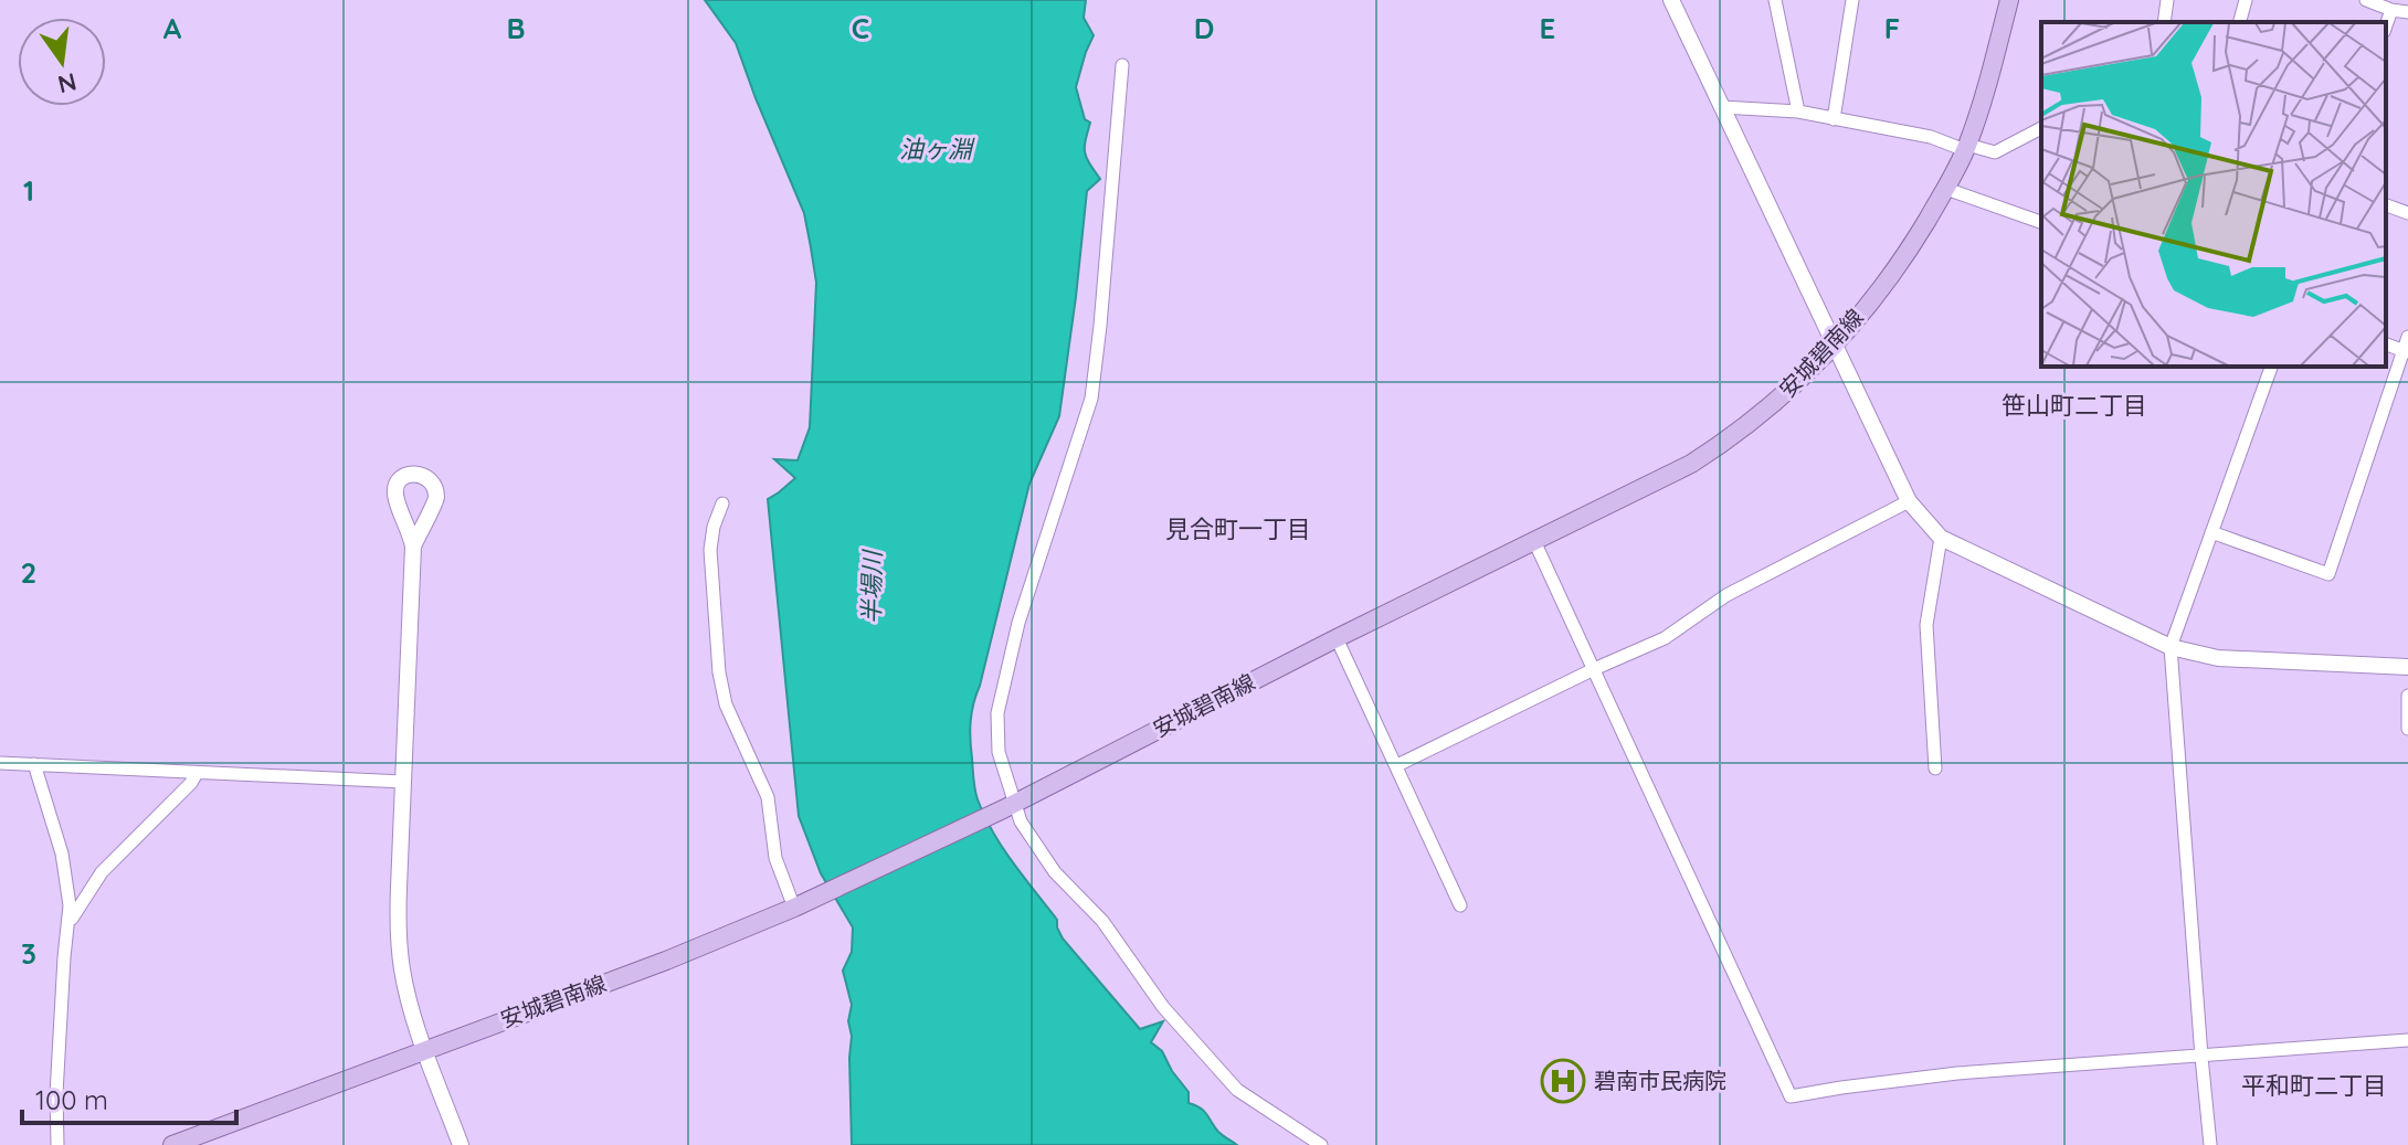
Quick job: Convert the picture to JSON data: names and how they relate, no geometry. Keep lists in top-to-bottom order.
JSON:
{
  "streets": {
    "main road": ["安城碧南線"]
  },
  "districts": ["笹山町二丁目", "見合町一丁目", "平和町二丁目"],
  "water": ["油ヶ淵", "半場川"],
  "places": {
    "hospital": ["碧南市民病院"]
  },
  "scale_bar": "100 m",
  "north": "bottom",
  "grid": {
    "columns": [
      "A",
      "B",
      "C",
      "D",
      "E",
      "F"
    ],
    "rows": ["1", "2", "3"]
  }
}
